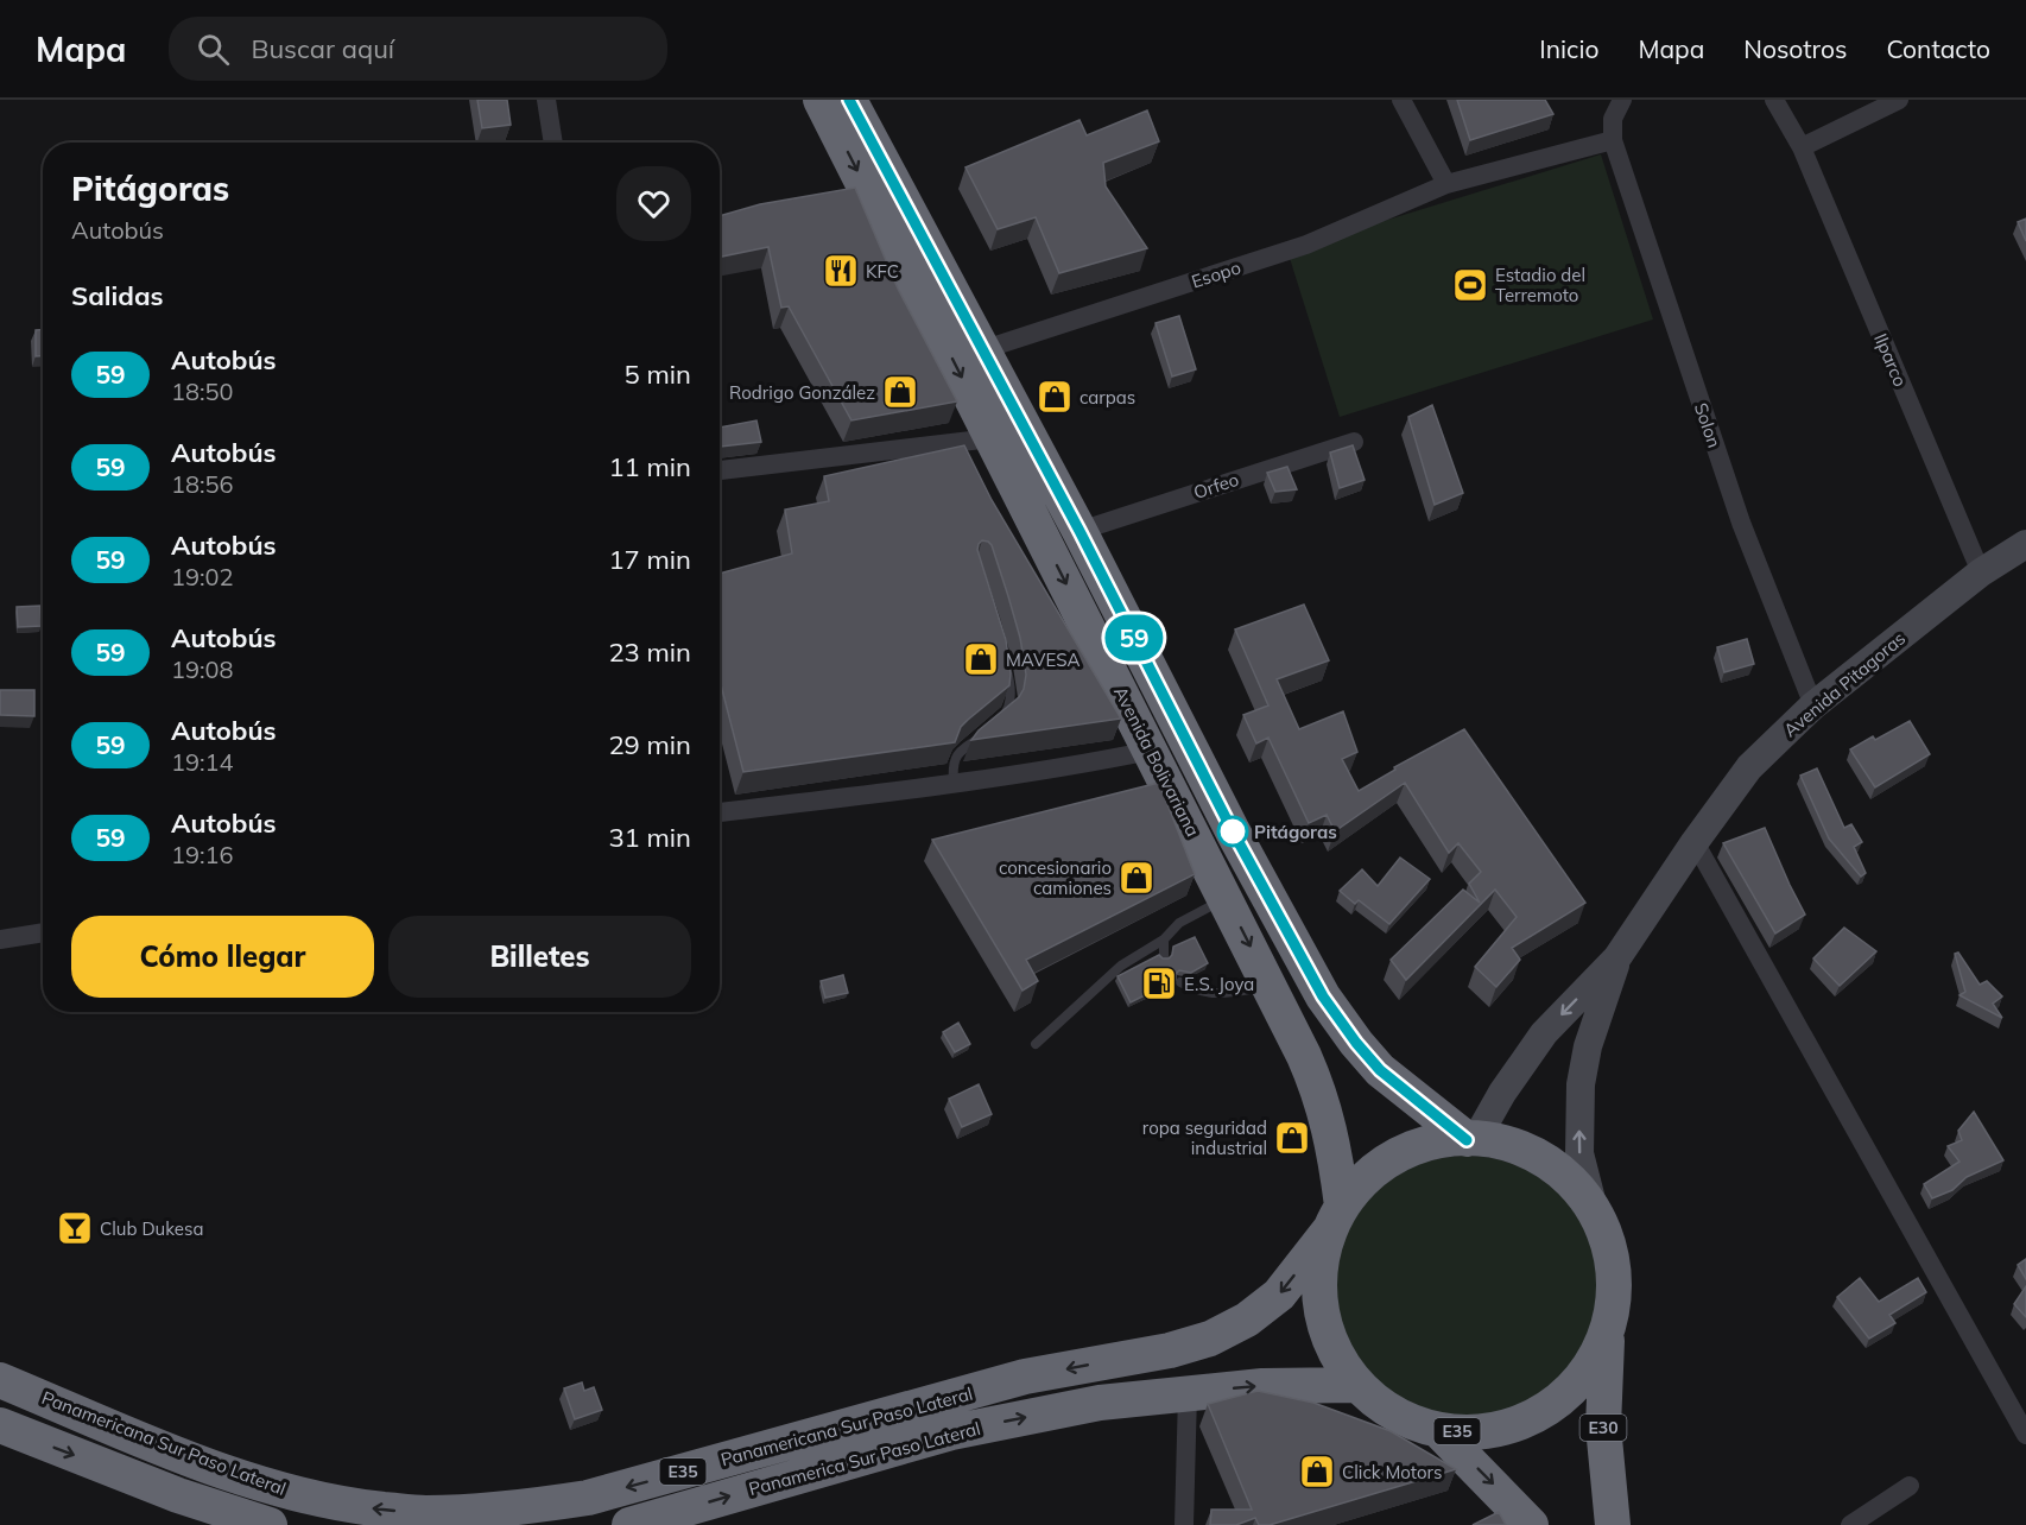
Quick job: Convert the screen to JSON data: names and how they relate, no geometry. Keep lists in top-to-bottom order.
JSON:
{
  "streets": {
    "highway": [
      "Avenida Bolivariana",
      "Panamericana Sur Paso Lateral",
      "E30",
      "E35",
      "Panamerica Sur Paso Lateral"
    ],
    "main road": ["Avenida Pitagoras"],
    "street": [
      "Esopo",
      "Ilparco",
      "Solon",
      "Orfeo"
    ]
  },
  "crossings": [
    ["Esopo", "Solon"],
    ["Esopo", "Avenida Bolivariana"],
    ["Ilparco", "Avenida Pitagoras"],
    ["Solon", "Avenida Pitagoras"],
    ["Orfeo", "Avenida Bolivariana"],
    ["Avenida Pitagoras", "Avenida Bolivariana"],
    ["Avenida Pitagoras", "E35"],
    ["Avenida Bolivariana", "Panamericana Sur Paso Lateral"],
    ["Avenida Bolivariana", "E35"],
    ["Panamericana Sur Paso Lateral", "E35"],
    ["E30", "E35"],
    ["E35", "Panamerica Sur Paso Lateral"]
  ],
  "one_way": ["Panamericana Sur Paso Lateral", "Panamerica Sur Paso Lateral"],
  "places": {
    "restaurant": ["KFC"],
    "sports": ["Estadio del Terremoto"],
    "shop": [
      "Rodrigo González",
      "carpas",
      "MAVESA",
      "concesionario camiones",
      "ropa seguridad industrial",
      "Click Motors"
    ],
    "other": ["Pitágoras"],
    "fuel station": ["E.S. Joya"],
    "bar": ["Club Dukesa"]
  },
  "lines": ["bus line 59"],
  "page": {
    "header": "Mapa",
    "search": "Buscar aquí",
    "nav": [
      "Inicio",
      "Mapa",
      "Nosotros",
      "Contacto"
    ],
    "on_map": "59",
    "heading": [
      ["Pitágoras", "Autobús"],
      "Salidas"
    ],
    "list": [
      {
        "mark": "59",
        "name": "Autobús",
        "note": "18:50",
        "value": "5 min"
      },
      {
        "mark": "59",
        "name": "Autobús",
        "note": "18:56",
        "value": "11 min"
      },
      {
        "mark": "59",
        "name": "Autobús",
        "note": "19:02",
        "value": "17 min"
      },
      {
        "mark": "59",
        "name": "Autobús",
        "note": "19:08",
        "value": "23 min"
      },
      {
        "mark": "59",
        "name": "Autobús",
        "note": "19:14",
        "value": "29 min"
      },
      {
        "mark": "59",
        "name": "Autobús",
        "note": "19:16",
        "value": "31 min"
      }
    ],
    "buttons": ["Cómo llegar", "Billetes"]
  }
}
